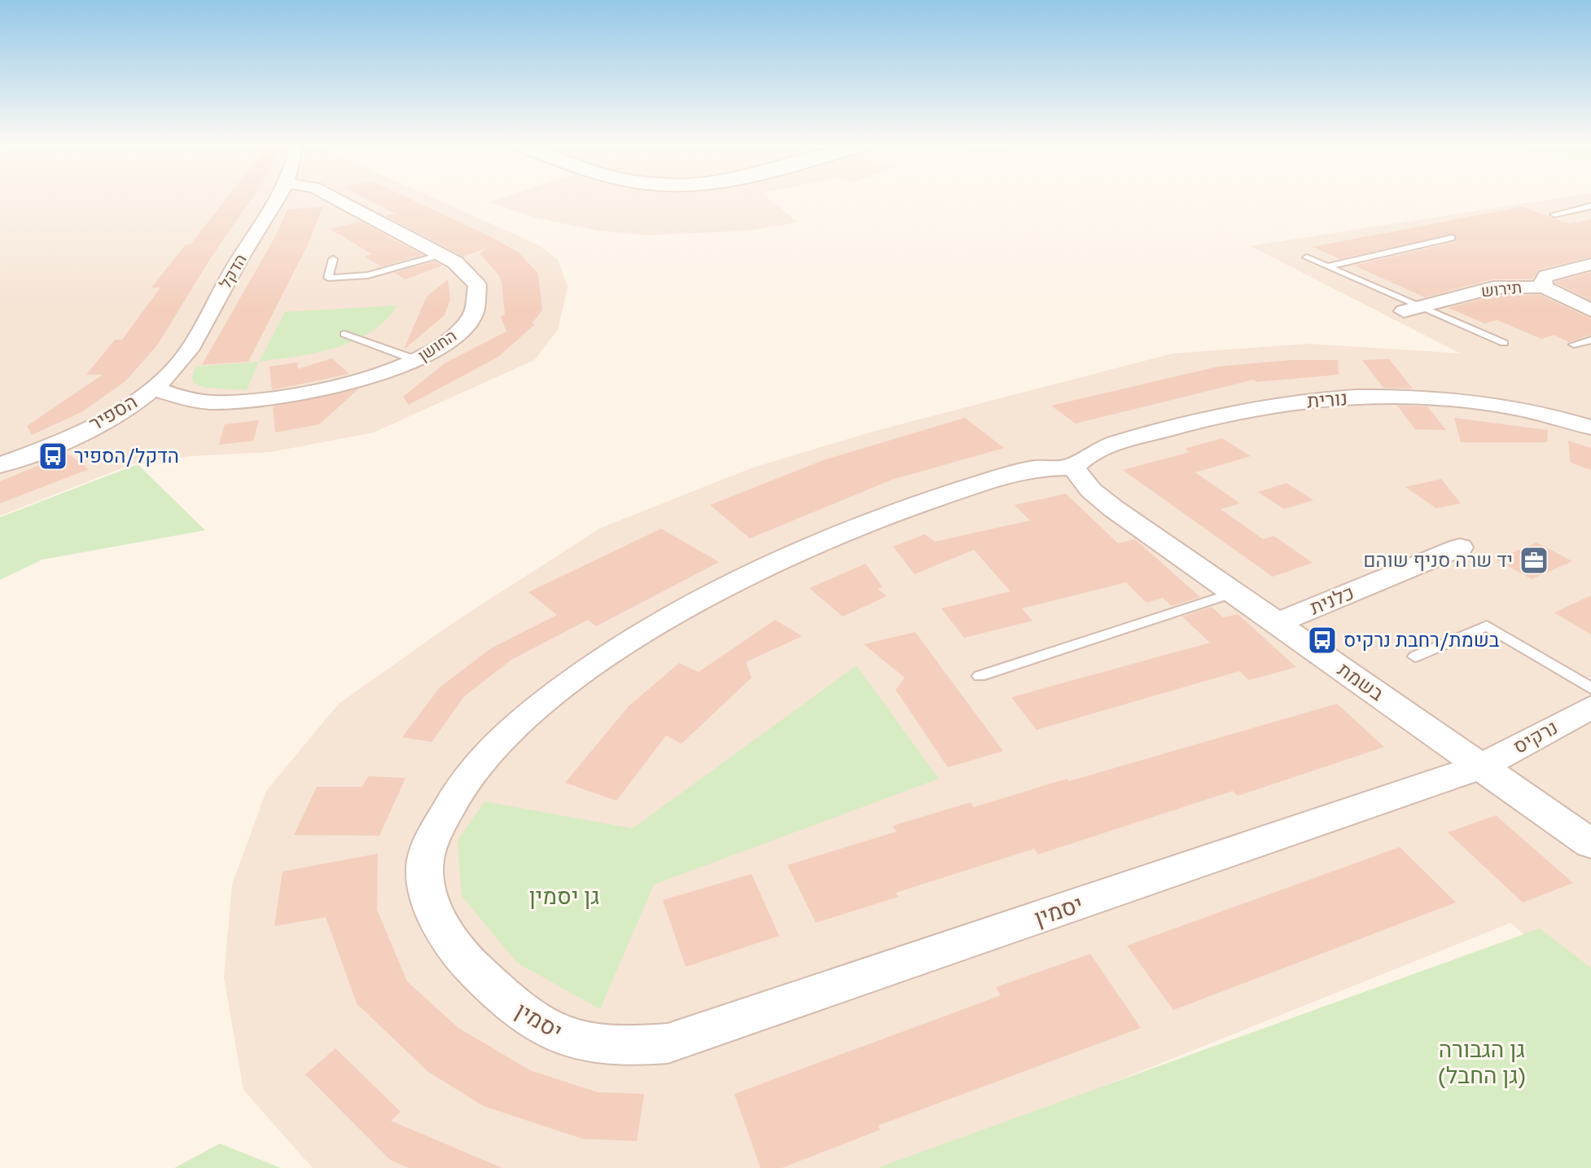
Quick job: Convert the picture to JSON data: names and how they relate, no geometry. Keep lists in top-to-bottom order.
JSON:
{
  "streets": {
    "street": [
      "הדקל",
      "תירוש",
      "החושן",
      "נורית",
      "הספיר",
      "כלנית",
      "בשמת",
      "נרקיס",
      "יסמין"
    ]
  },
  "crossings": [
    ["הדקל", "החושן"],
    ["הדקל", "הספיר"],
    ["החושן", "הספיר"],
    ["נורית", "בשמת"],
    ["נורית", "יסמין"],
    ["כלנית", "בשמת"],
    ["בשמת", "נרקיס"],
    ["בשמת", "יסמין"],
    ["נרקיס", "יסמין"]
  ],
  "parks": ["גן יסמין", "גן הגבורה (גן החבל)"],
  "places": {
    "bus stop": ["הדקל/הספיר", "בשמת/רחבת נרקיס"],
    "office": ["יד שרה סניף שוהם"]
  }
}
